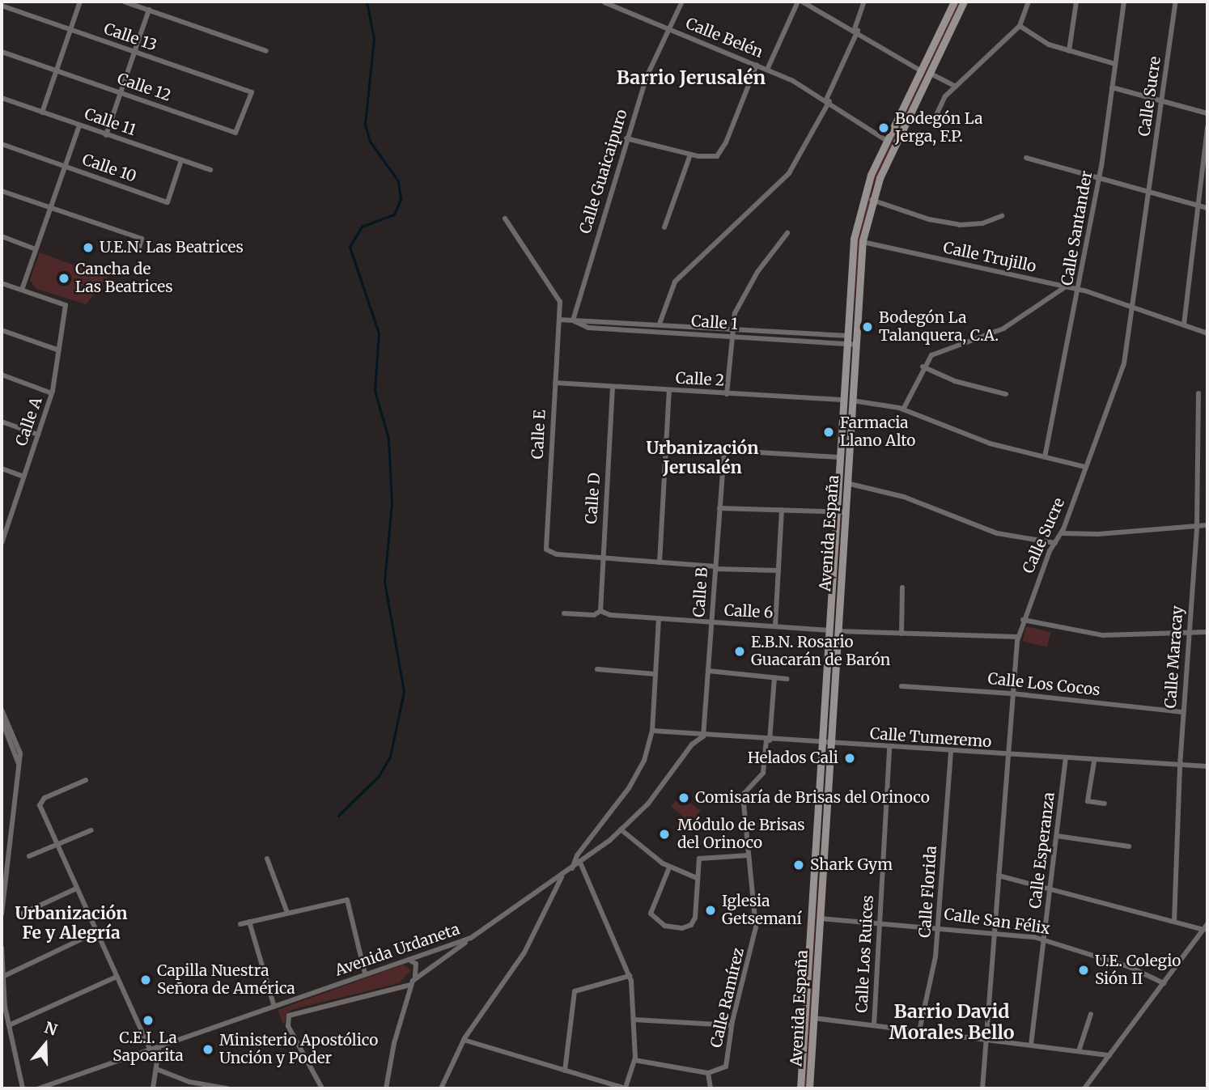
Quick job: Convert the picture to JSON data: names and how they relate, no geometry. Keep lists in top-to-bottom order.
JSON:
{
  "streets": {
    "main road": ["Avenida España"],
    "street": [
      "Calle 13",
      "Calle Belén",
      "Calle 12",
      "Calle Sucre",
      "Calle 11",
      "Calle 10",
      "Calle Guaicaipuro",
      "Calle Santander",
      "Calle Trujillo",
      "Calle 1",
      "Calle 2",
      "Calle A",
      "Calle E",
      "Calle D",
      "Calle B",
      "Calle 6",
      "Calle Maracay",
      "Calle Los Cocos",
      "Calle Tumeremo",
      "Calle Esperanza",
      "Calle Florida",
      "Calle San Félix",
      "Avenida Urdaneta",
      "Calle Los Ruices",
      "Calle Ramírez"
    ]
  },
  "crossings": [
    ["Calle 13", "Calle 12"],
    ["Calle Belén", "Calle Guaicaipuro"],
    ["Calle Belén", "Avenida España"],
    ["Calle Sucre", "Calle Trujillo"],
    ["Calle Sucre", "Calle Los Cocos"],
    ["Calle Sucre", "Calle Tumeremo"],
    ["Calle Sucre", "Calle San Félix"],
    ["Calle 11", "Calle 10"],
    ["Calle Guaicaipuro", "Calle 1"],
    ["Calle Santander", "Calle Trujillo"],
    ["Calle Trujillo", "Avenida España"],
    ["Calle 1", "Calle E"],
    ["Calle 1", "Avenida España"],
    ["Calle 2", "Calle E"],
    ["Calle 2", "Calle D"],
    ["Calle 2", "Avenida España"],
    ["Calle E", "Calle D"],
    ["Calle D", "Calle 6"],
    ["Avenida España", "Calle 6"],
    ["Avenida España", "Calle Tumeremo"],
    ["Avenida España", "Calle San Félix"],
    ["Calle B", "Calle 6"],
    ["Calle B", "Calle Tumeremo"],
    ["Calle B", "Avenida Urdaneta"],
    ["Calle Maracay", "Calle Los Cocos"],
    ["Calle Maracay", "Calle Tumeremo"],
    ["Calle Tumeremo", "Calle Esperanza"],
    ["Calle Tumeremo", "Calle Florida"],
    ["Calle Tumeremo", "Avenida Urdaneta"],
    ["Calle Tumeremo", "Calle Los Ruices"],
    ["Calle Tumeremo", "Calle Ramírez"],
    ["Calle Esperanza", "Calle San Félix"],
    ["Calle Florida", "Calle San Félix"],
    ["Calle San Félix", "Calle Los Ruices"]
  ],
  "districts": [
    "Barrio Jerusalén",
    "Urbanización Jerusalén",
    "Urbanización Fe y Alegría",
    "Barrio David Morales Bello"
  ],
  "places": [
    "Bodegón La Jerga, F.P.",
    "U.E.N. Las Beatrices",
    "Cancha de Las Beatrices",
    "Bodegón La Talanquera, C.A.",
    "Farmacia Llano Alto",
    "E.B.N. Rosario Guacarán de Barón",
    "Helados Cali",
    "Comisaría de Brisas del Orinoco",
    "Módulo de Brisas del Orinoco",
    "Shark Gym",
    "Iglesia Getsemaní",
    "U.E. Colegio Sión II",
    "Capilla Nuestra Señora de América",
    "C.E.I. La Sapoarita",
    "Ministerio Apostólico Unción y Poder"
  ],
  "north": "top"
}
